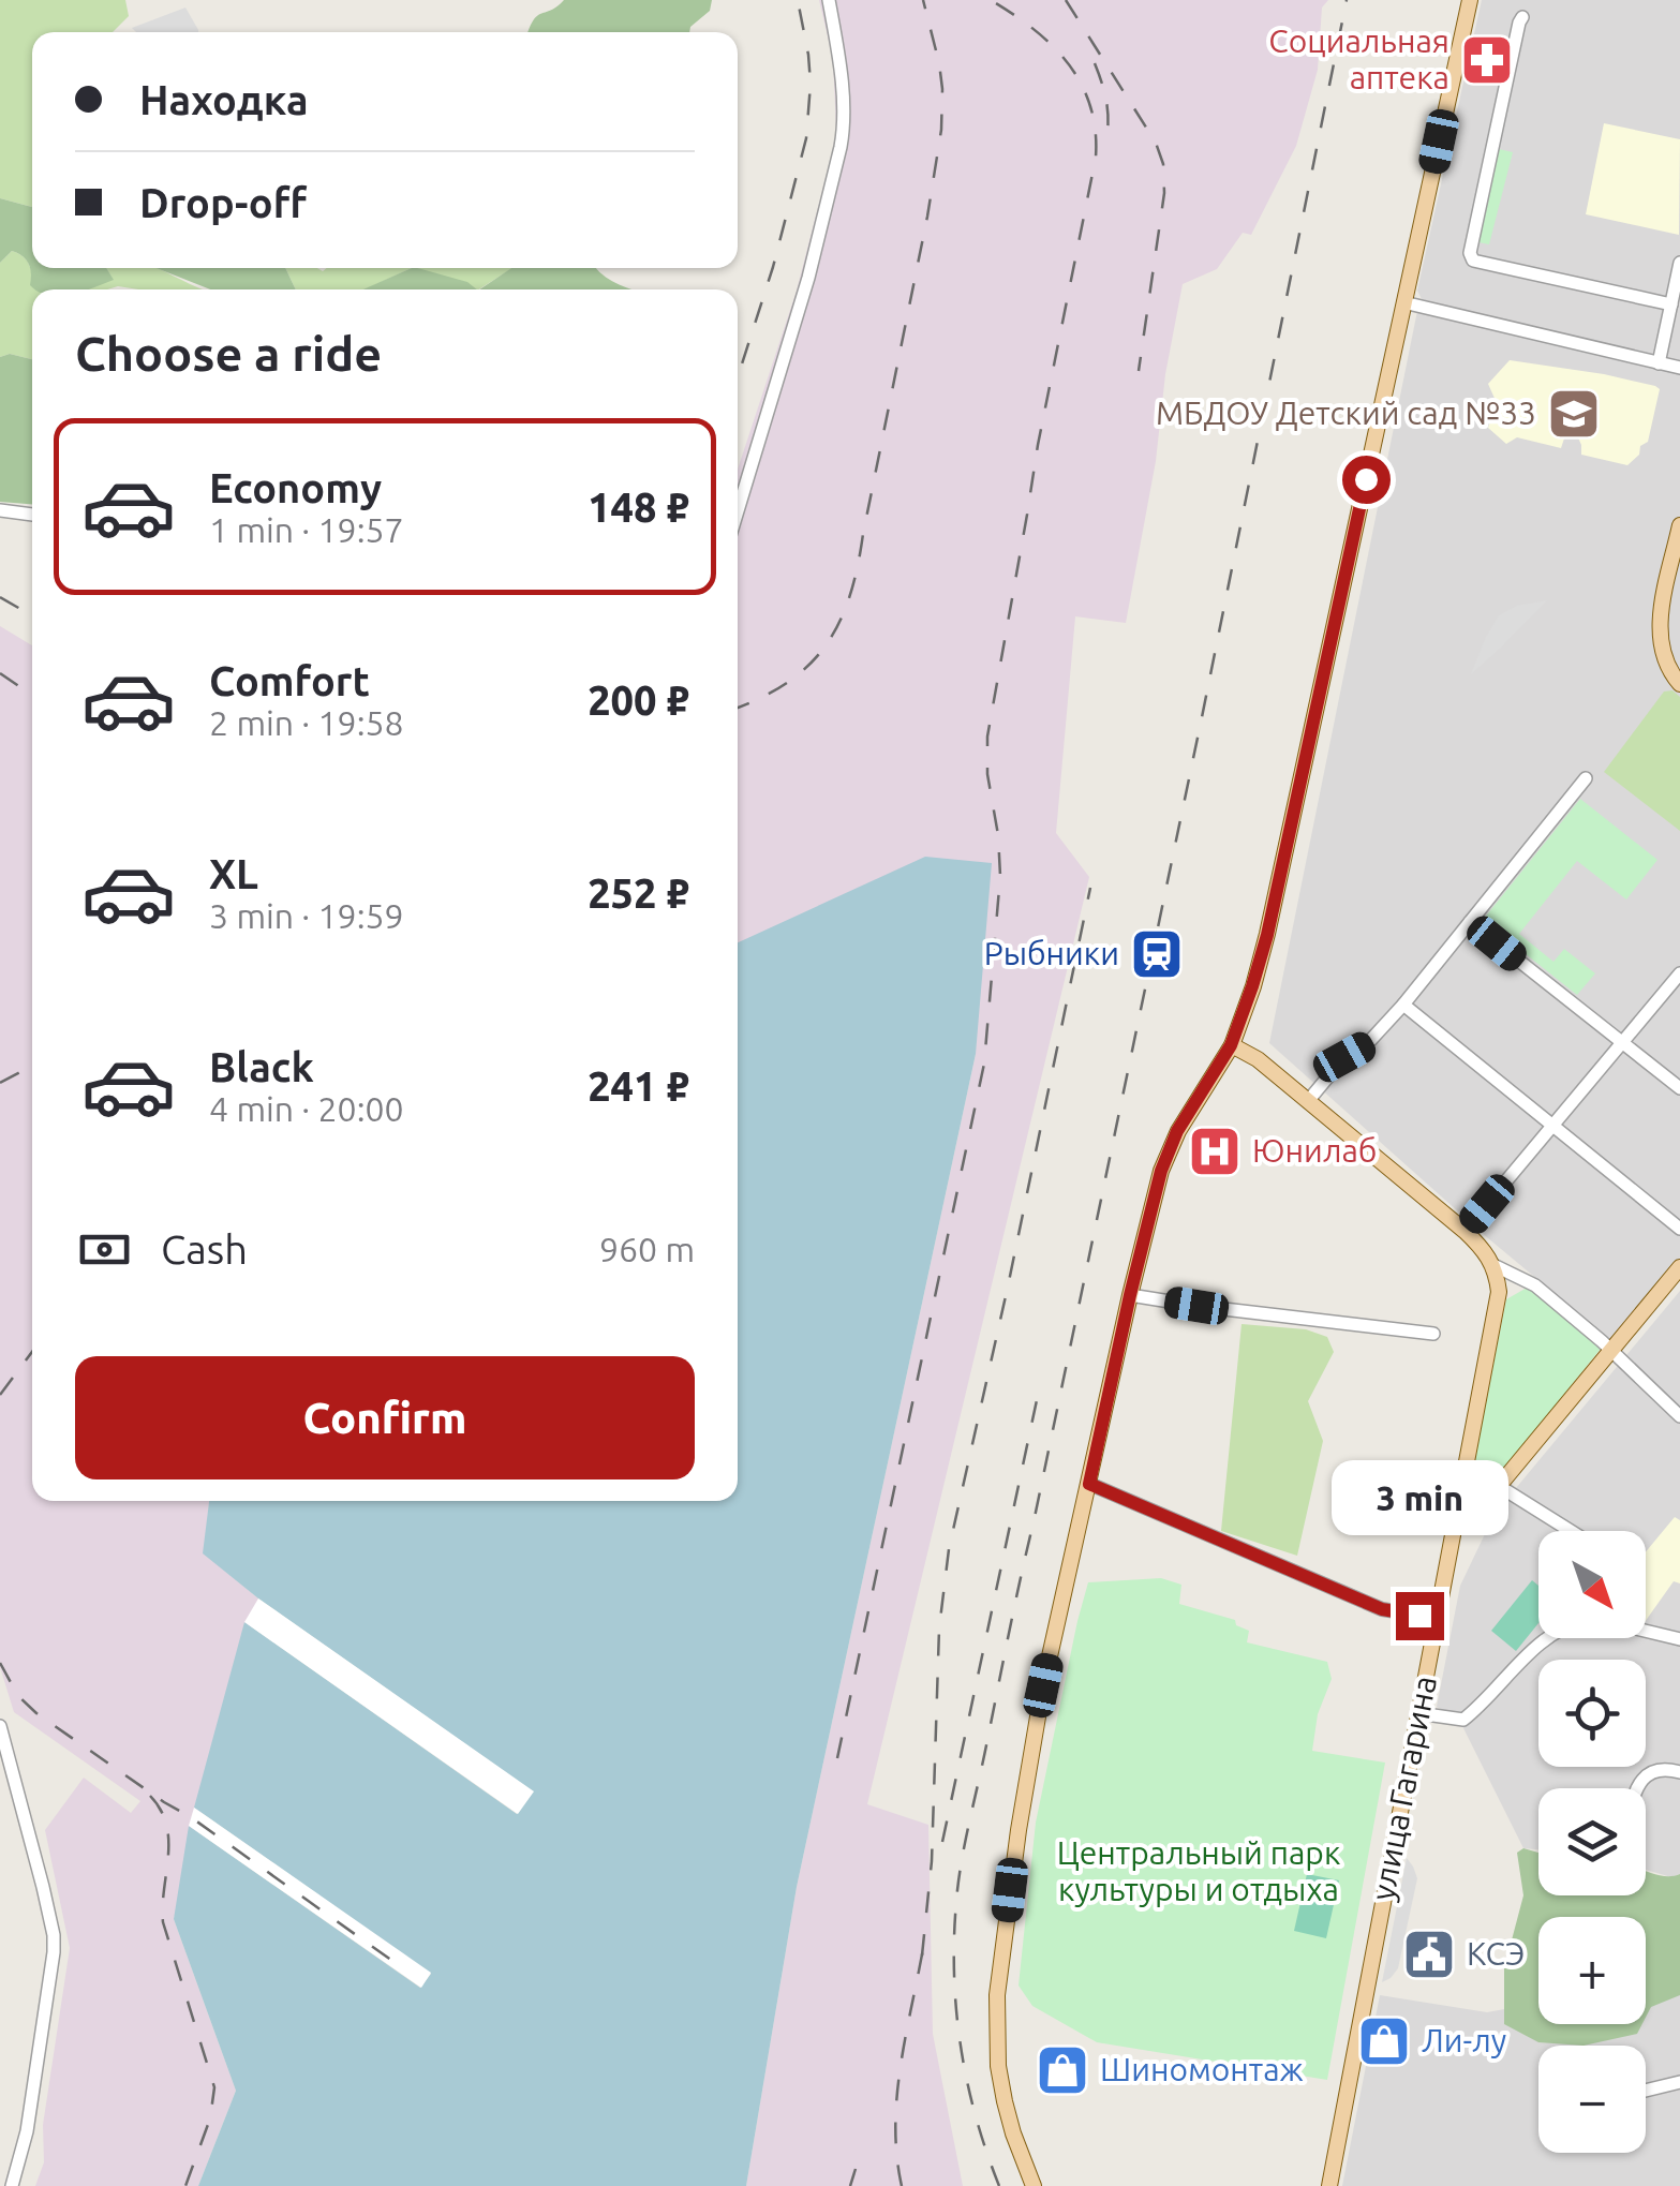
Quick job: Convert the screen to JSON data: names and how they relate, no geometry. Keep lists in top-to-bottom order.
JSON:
{
  "streets": {
    "main road": ["улица Гагарина"]
  },
  "parks": ["Центральный парк культуры и отдыха"],
  "places": {
    "pharmacy": ["Социальная аптека"],
    "school or university": ["МБДОУ Детский сад №33"],
    "station": ["Рыбники"],
    "hospital": ["Юнилаб"],
    "public building": ["КСЭ"],
    "shop": ["Ли-лу", "Шиномонтаж"]
  },
  "north": "bottom right",
  "page": {
    "banner": ["Находка", "Drop-off"],
    "heading": "Choose a ride",
    "list": [
      {
        "name": "Economy",
        "note": "1 min · 19:57",
        "value": "148 ₽"
      },
      {
        "name": "Comfort",
        "note": "2 min · 19:58",
        "value": "200 ₽"
      },
      {
        "name": "XL",
        "note": "3 min · 19:59",
        "value": "252 ₽"
      },
      {
        "name": "Black",
        "note": "4 min · 20:00",
        "value": "241 ₽"
      }
    ],
    "pay": ["Cash", "960 m"],
    "buttons": "Confirm",
    "bubble": "3 min",
    "map_buttons": ["+", "−"]
  }
}
